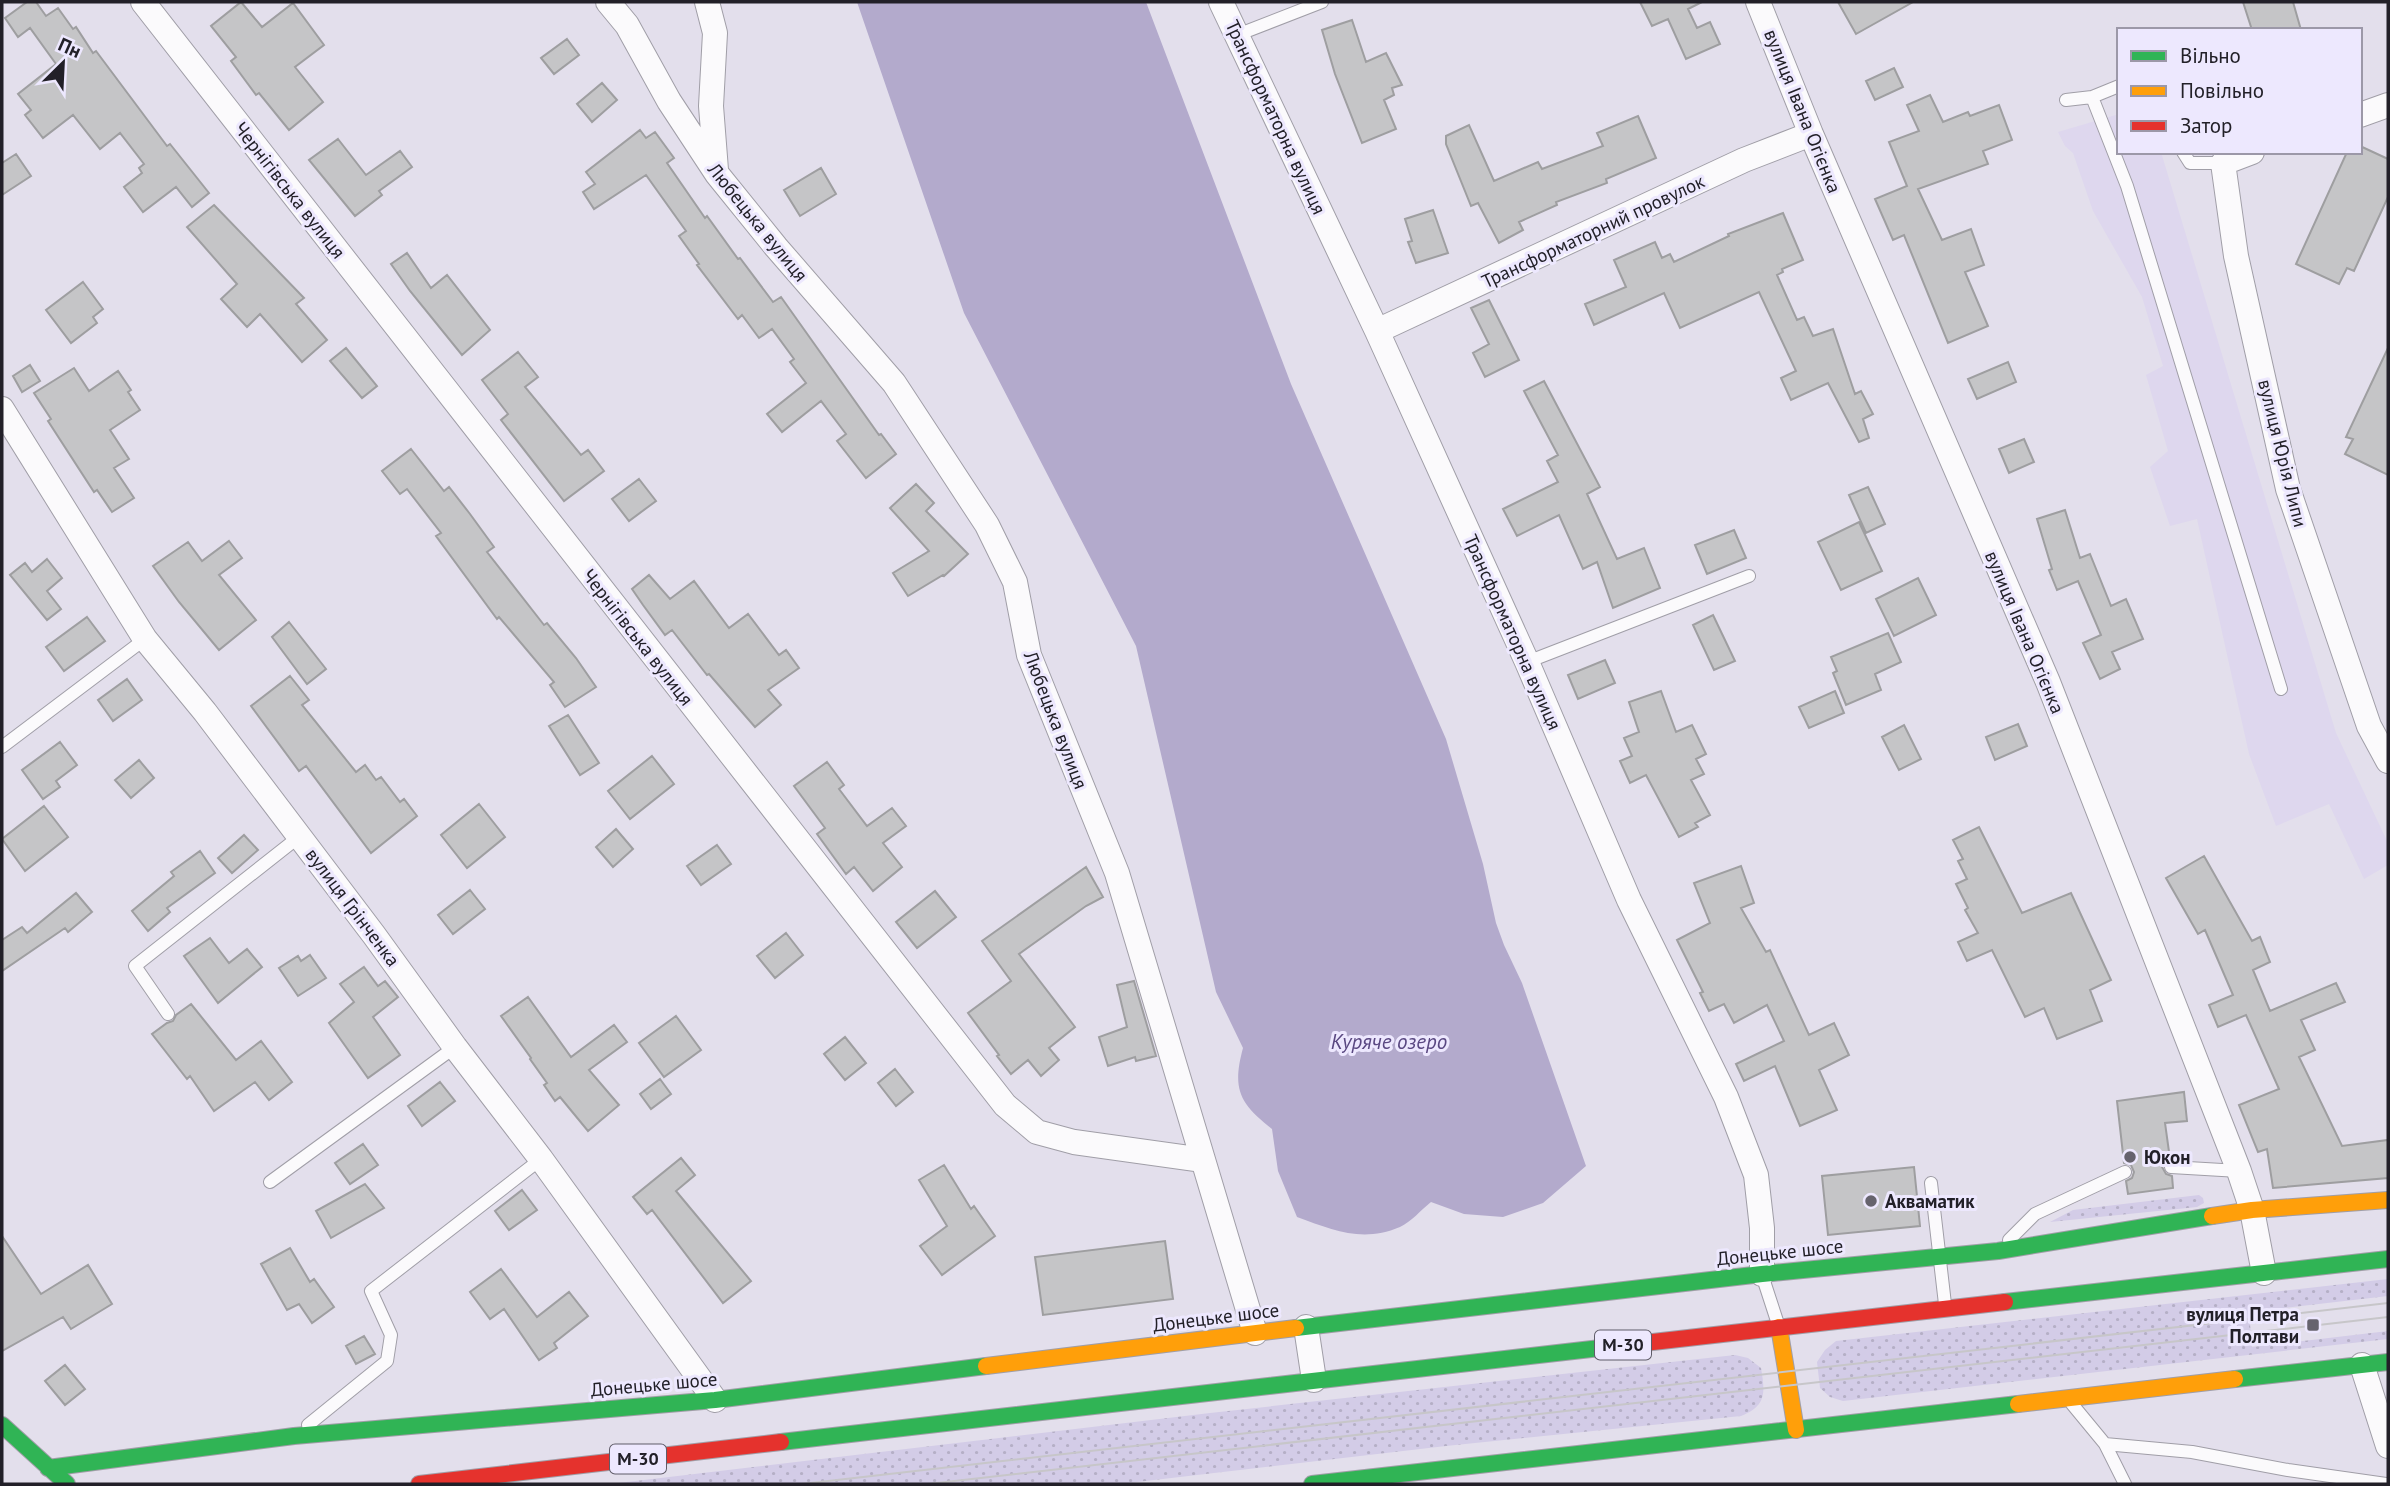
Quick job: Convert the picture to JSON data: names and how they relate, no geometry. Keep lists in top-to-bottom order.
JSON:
{
  "streets": {
    "main road": ["Донецьке шосе", "М-30"],
    "street": [
      "вулиця Івана Огієнка",
      "Трансформаторна вулиця",
      "Чернігівська вулиця",
      "Любецька вулиця",
      "Трансформаторний провулок",
      "вулиця Юрія Липи",
      "вулиця Грінченка"
    ]
  },
  "crossings": [
    ["вулиця Івана Огієнка", "Трансформаторний провулок"],
    ["вулиця Івана Огієнка", "Донецьке шосе"],
    ["вулиця Івана Огієнка", "М-30"],
    ["Трансформаторна вулиця", "Трансформаторний провулок"],
    ["Трансформаторна вулиця", "Донецьке шосе"],
    ["Чернігівська вулиця", "Любецька вулиця"],
    ["Любецька вулиця", "Донецьке шосе"],
    ["вулиця Грінченка", "Донецьке шосе"]
  ],
  "water": ["Куряче озеро"],
  "places": {
    "other": ["Юкон", "Акваматик"],
    "transit": ["вулиця Петра Полтави"]
  },
  "legend": ["Вільно", "Повільно", "Затор"],
  "north": "top right"
}
